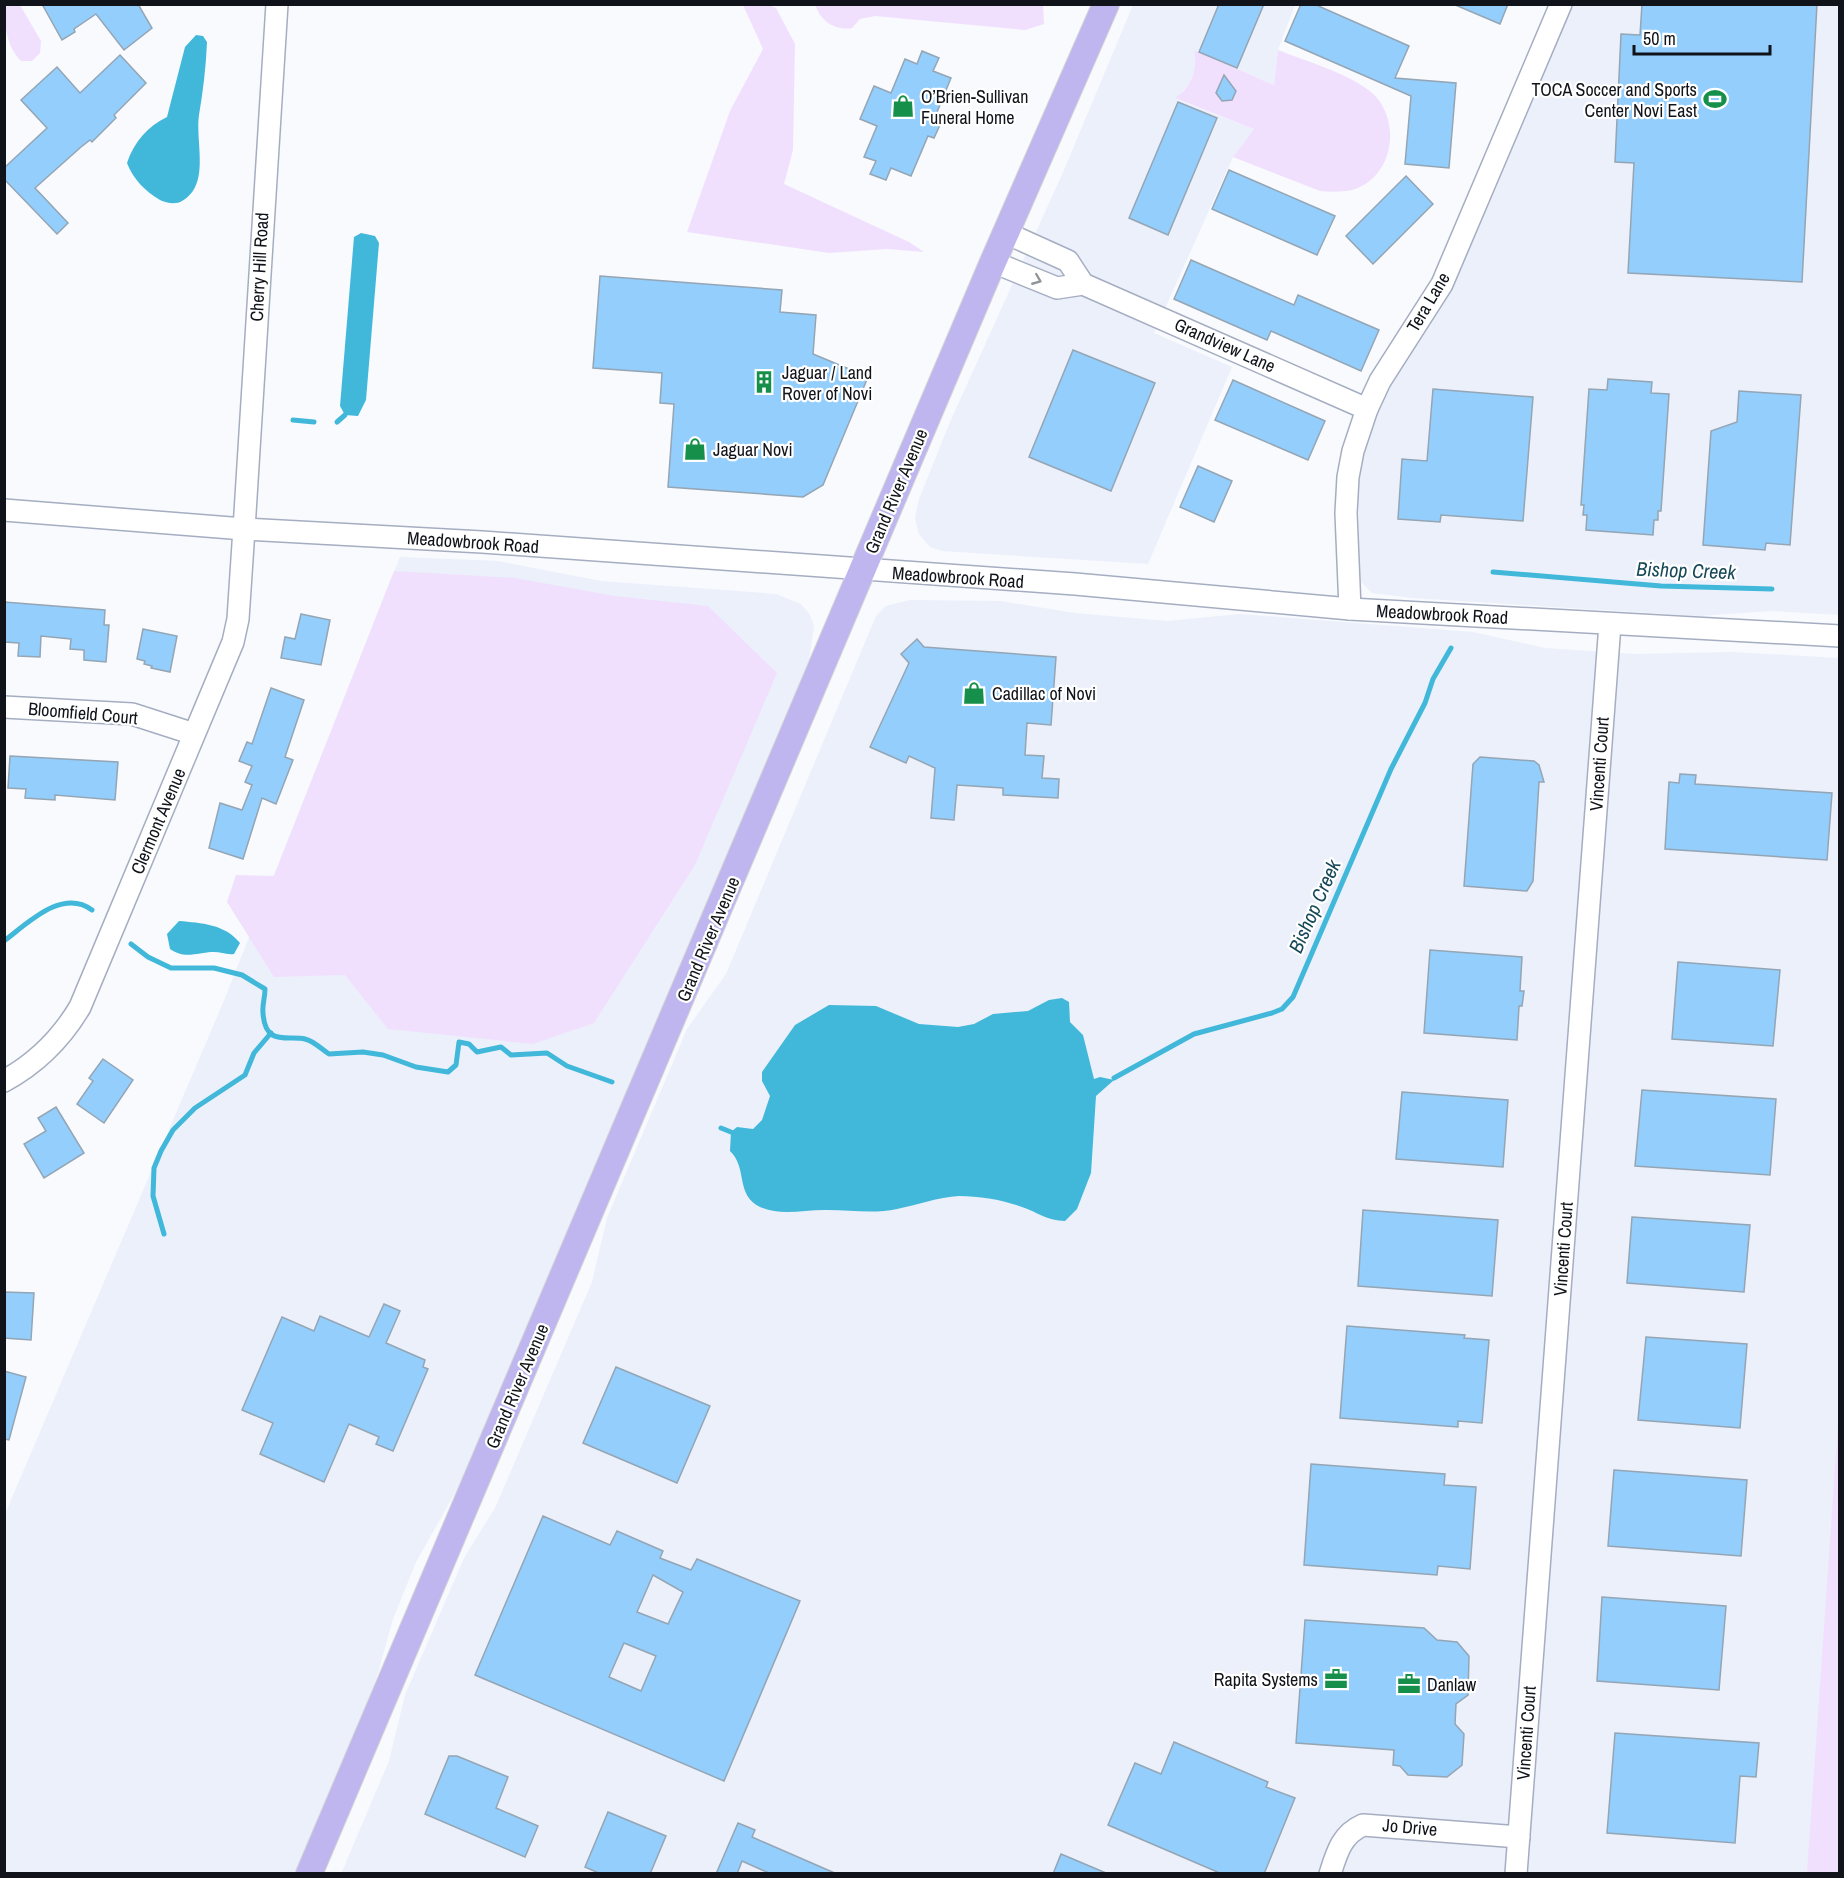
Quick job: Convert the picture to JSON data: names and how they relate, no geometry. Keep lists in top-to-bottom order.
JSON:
{
  "streets": {
    "main road": ["Grand River Avenue"],
    "street": [
      "Cherry Hill Road",
      "Tera Lane",
      "Grandview Lane",
      "Meadowbrook Road",
      "Bloomfield Court",
      "Vincenti Court",
      "Clermont Avenue",
      "Jo Drive"
    ]
  },
  "crossings": [
    ["Cherry Hill Road", "Meadowbrook Road"],
    ["Cherry Hill Road", "Clermont Avenue"],
    ["Tera Lane", "Grandview Lane"],
    ["Tera Lane", "Meadowbrook Road"],
    ["Grandview Lane", "Grand River Avenue"],
    ["Grand River Avenue", "Meadowbrook Road"],
    ["Meadowbrook Road", "Vincenti Court"],
    ["Meadowbrook Road", "Clermont Avenue"],
    ["Bloomfield Court", "Clermont Avenue"],
    ["Vincenti Court", "Jo Drive"]
  ],
  "water": ["Bishop Creek"],
  "places": {
    "sports": ["TOCA Soccer and Sports Center Novi East"],
    "shop": ["O’Brien-Sullivan Funeral Home", "Jaguar Novi", "Cadillac of Novi"],
    "building": ["Jaguar / Land Rover of Novi"],
    "office": ["Rapita Systems", "Danlaw"]
  },
  "scale_bar": "50 m"
}
